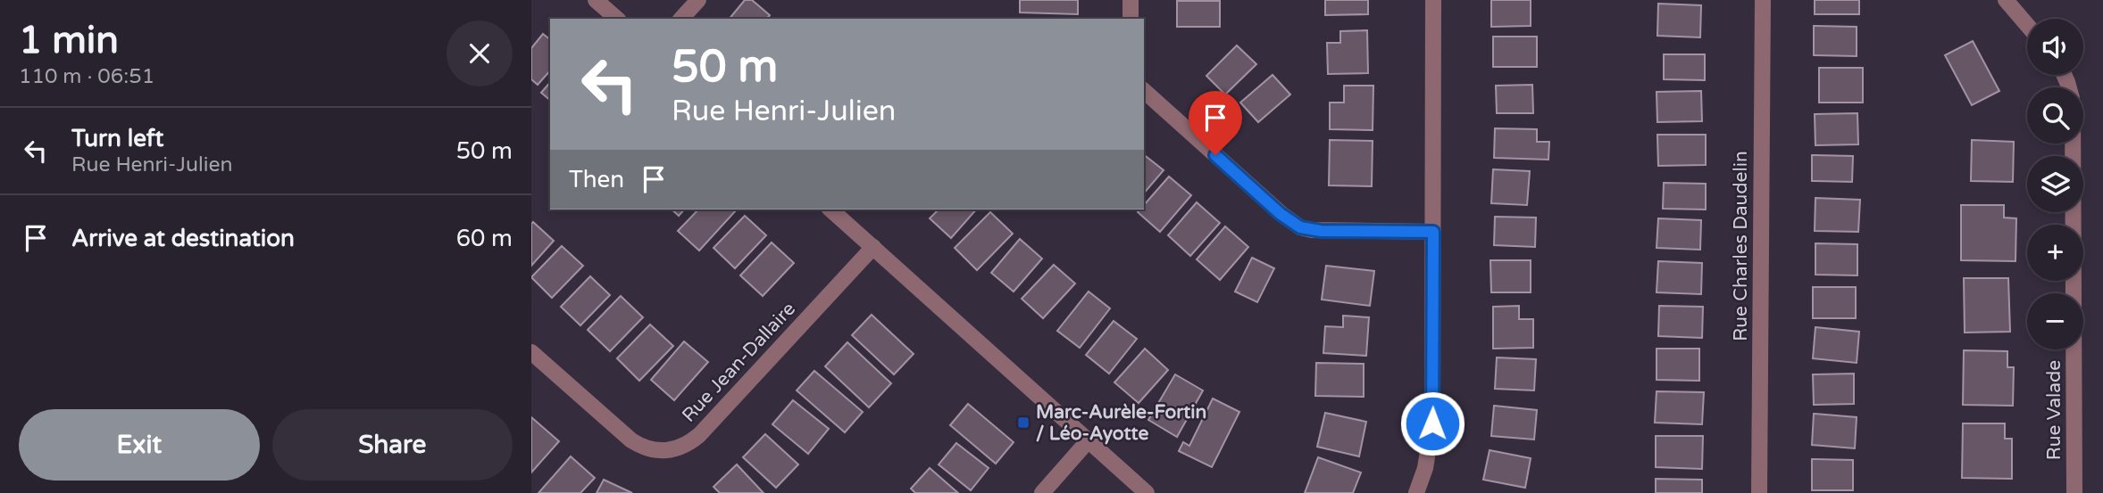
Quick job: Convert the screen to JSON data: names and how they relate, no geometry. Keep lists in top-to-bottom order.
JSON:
{
  "streets": {
    "street": ["Rue Charles Daudelin", "Rue Jean-Dallaire", "Rue Valade"]
  },
  "places": {
    "transit": ["Marc-Aurèle-Fortin / Léo-Ayotte"]
  },
  "page": {
    "heading": ["1 min", "110 m · 06:51"],
    "map_buttons": ["+", "−"],
    "turn": ["50 m", "Rue Henri-Julien"],
    "list": [
      {
        "name": "Turn left",
        "note": "Rue Henri-Julien",
        "value": "50 m"
      },
      {
        "name": "Arrive at destination",
        "value": "60 m"
      }
    ],
    "then": "Then",
    "buttons": ["Exit", "Share"]
  }
}
